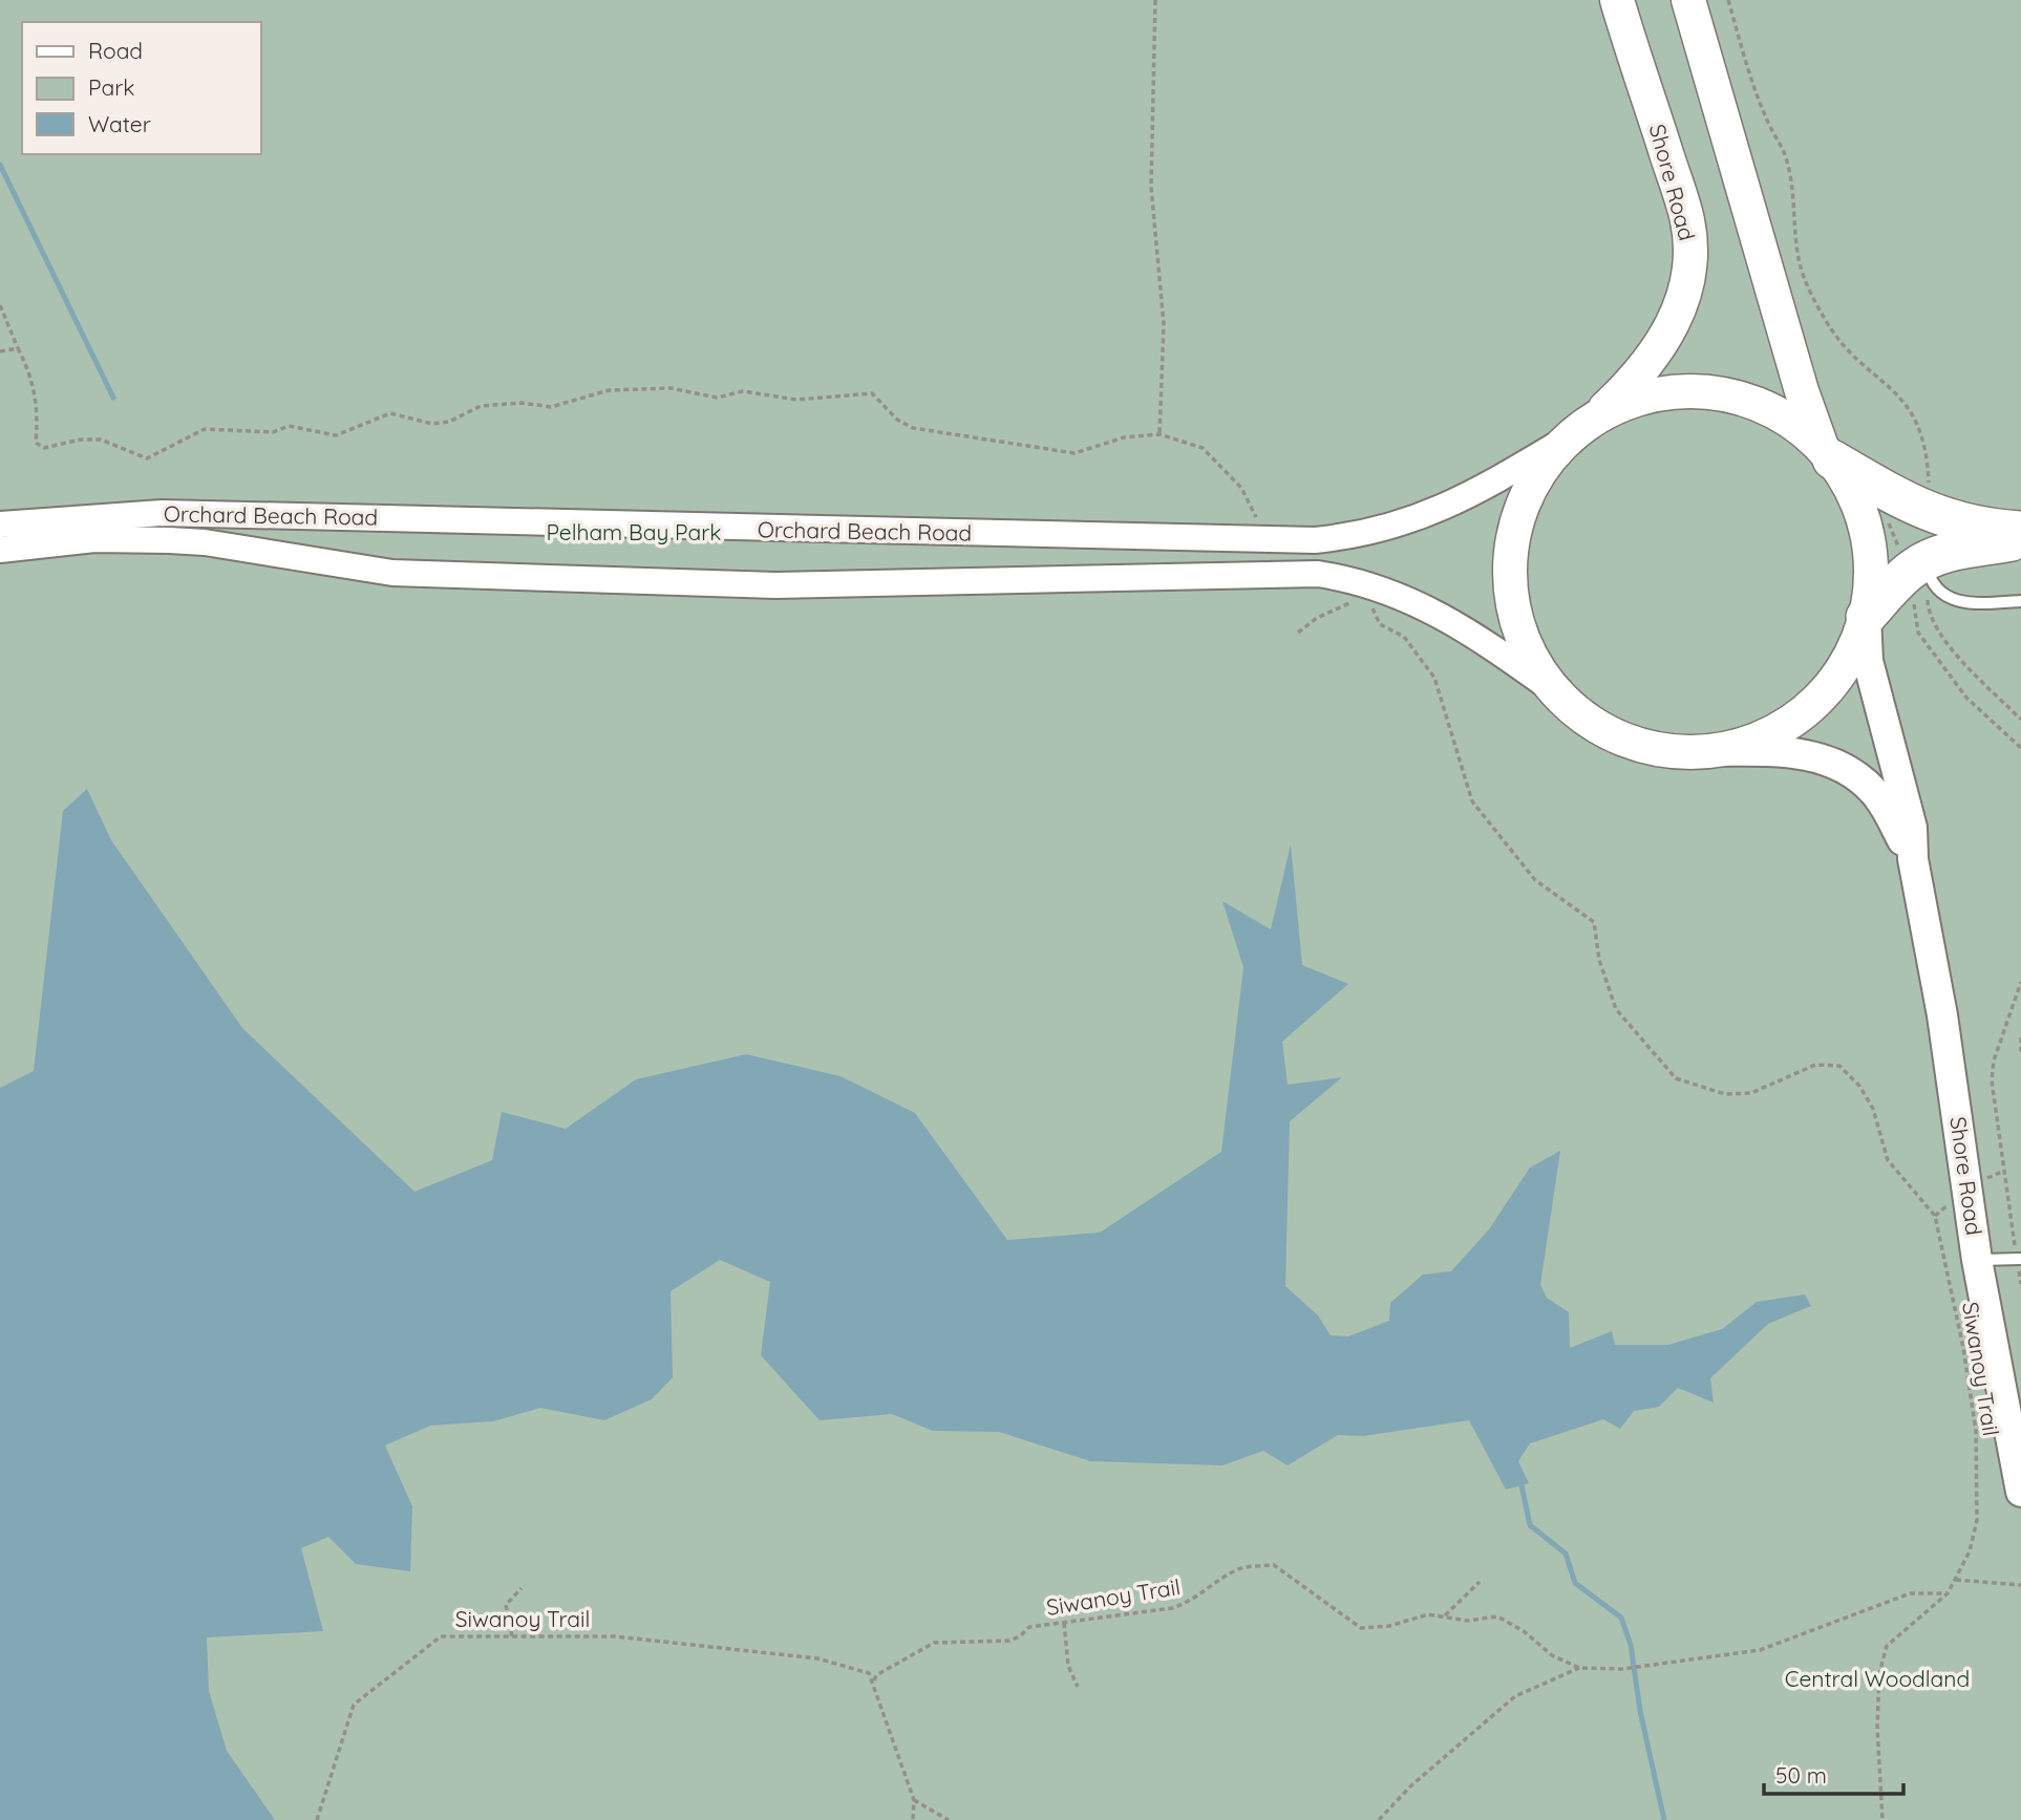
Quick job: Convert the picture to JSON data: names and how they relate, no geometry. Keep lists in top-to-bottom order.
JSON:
{
  "streets": {
    "main road": ["Shore Road"],
    "street": ["Orchard Beach Road"],
    "path": ["Siwanoy Trail"]
  },
  "crossings": [
    ["Shore Road", "Orchard Beach Road"],
    ["Orchard Beach Road", "Siwanoy Trail"]
  ],
  "parks": ["Pelham Bay Park", "Central Woodland"],
  "legend": ["Road", "Park", "Water"],
  "scale_bar": "50 m"
}
